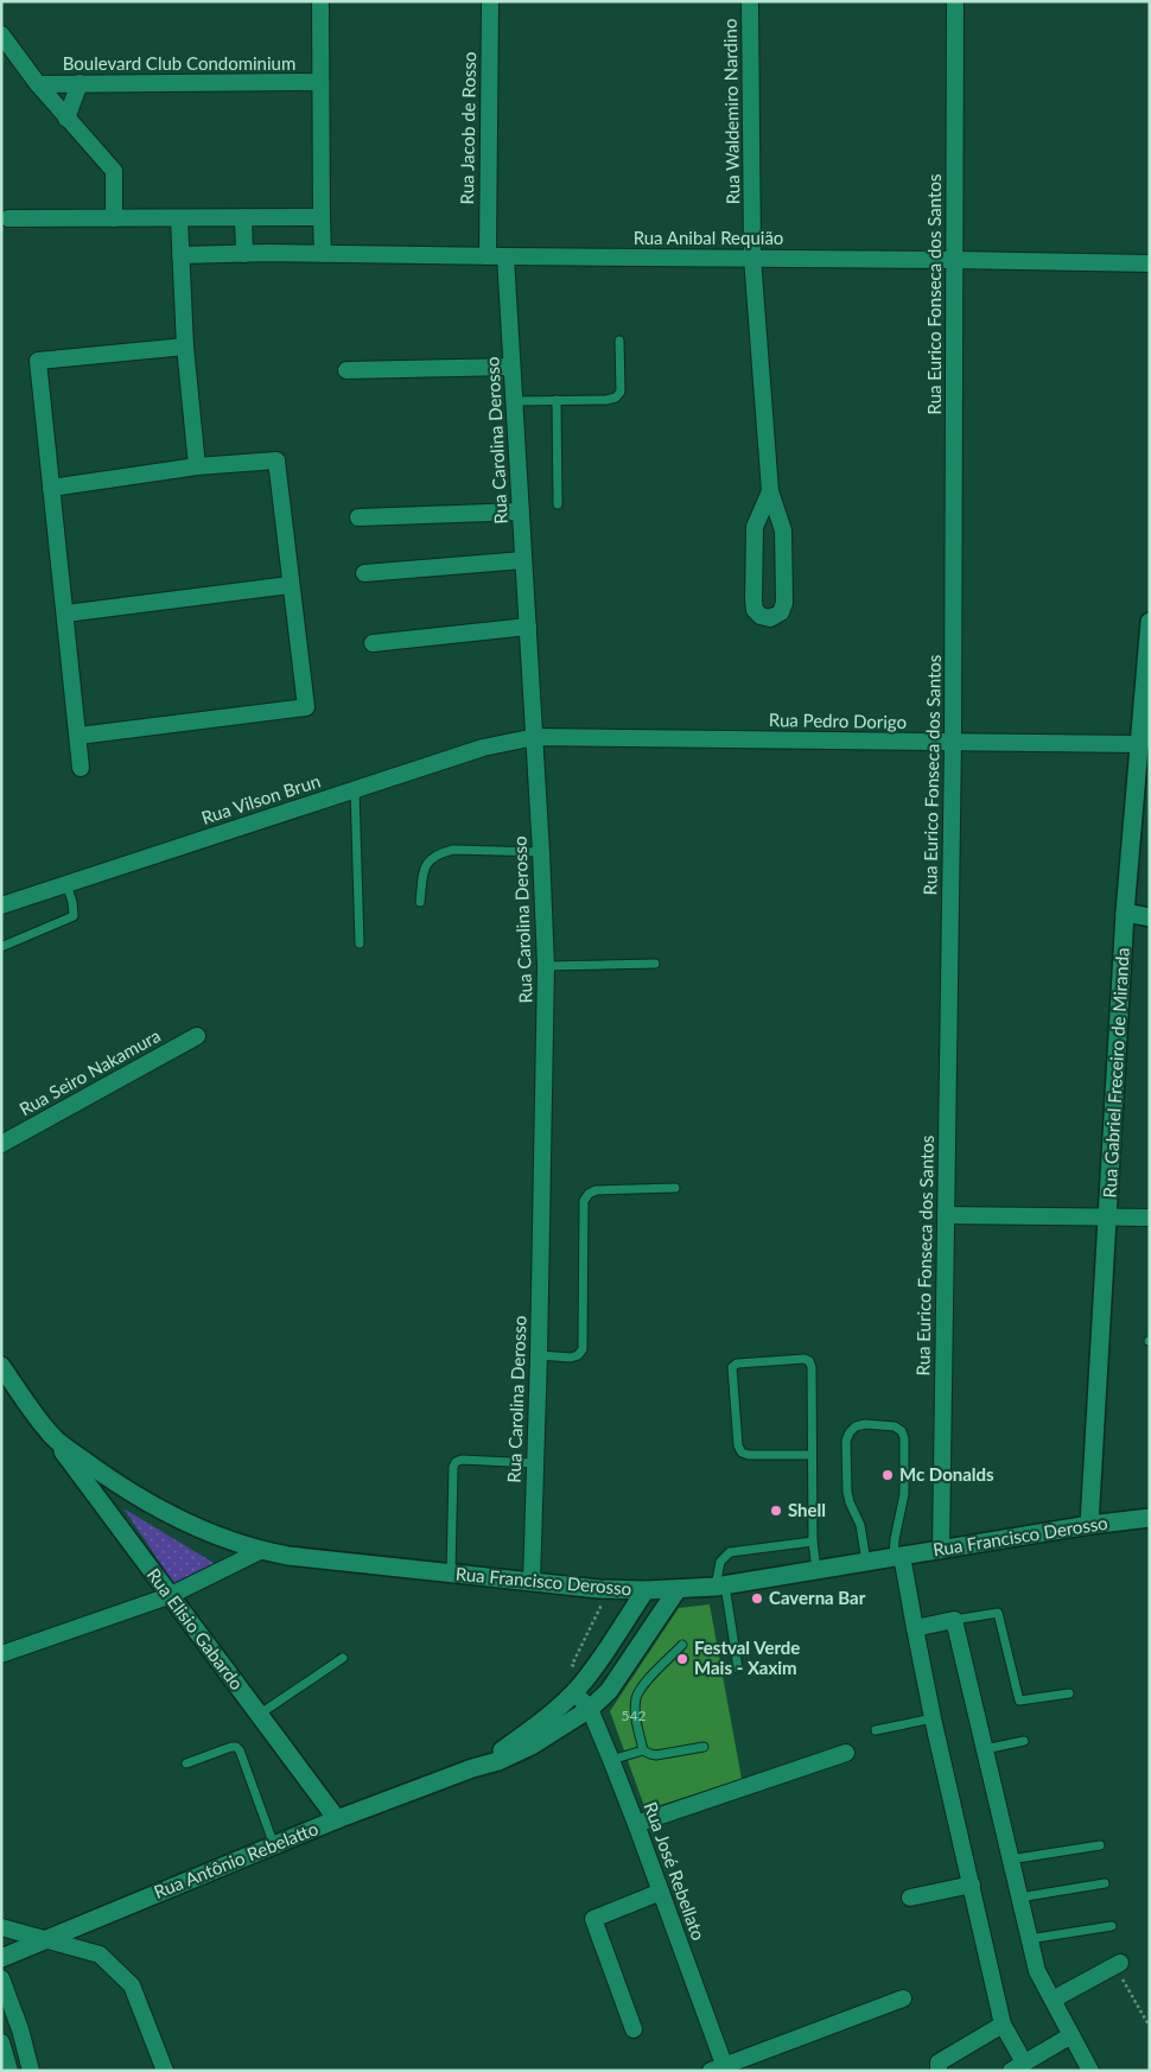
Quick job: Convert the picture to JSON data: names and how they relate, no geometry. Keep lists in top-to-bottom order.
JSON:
{
  "streets": {
    "street": [
      "Boulevard Club Condominium",
      "Rua Waldemiro Nardino",
      "Rua Jacob de Rosso",
      "Rua Anibal Requião",
      "Rua Eurico Fonseca dos Santos",
      "Rua Carolina Derosso",
      "Rua Pedro Dorigo",
      "Rua Vilson Brun",
      "Rua Seiro Nakamura",
      "Rua Gabriel Freceiro de Miranda",
      "Rua Francisco Derosso",
      "Rua Elisio Gabardo",
      "Rua Antônio Rebelatto",
      "Rua José Rebellato"
    ]
  },
  "crossings": [
    ["Boulevard Club Condominium", "Rua Anibal Requião"],
    ["Rua Waldemiro Nardino", "Rua Anibal Requião"],
    ["Rua Jacob de Rosso", "Rua Anibal Requião"],
    ["Rua Anibal Requião", "Rua Eurico Fonseca dos Santos"],
    ["Rua Anibal Requião", "Rua Carolina Derosso"],
    ["Rua Eurico Fonseca dos Santos", "Rua Pedro Dorigo"],
    ["Rua Eurico Fonseca dos Santos", "Rua Francisco Derosso"],
    ["Rua Carolina Derosso", "Rua Pedro Dorigo"],
    ["Rua Carolina Derosso", "Rua Vilson Brun"],
    ["Rua Carolina Derosso", "Rua Francisco Derosso"],
    ["Rua Pedro Dorigo", "Rua Vilson Brun"],
    ["Rua Pedro Dorigo", "Rua Gabriel Freceiro de Miranda"],
    ["Rua Gabriel Freceiro de Miranda", "Rua Francisco Derosso"],
    ["Rua Francisco Derosso", "Rua Elisio Gabardo"],
    ["Rua Francisco Derosso", "Rua Antônio Rebelatto"],
    ["Rua Elisio Gabardo", "Rua Antônio Rebelatto"],
    ["Rua Antônio Rebelatto", "Rua José Rebellato"]
  ],
  "places": [
    "Mc Donalds",
    "Shell",
    "Caverna Bar",
    "Festval Verde Mais - Xaxim"
  ],
  "house_numbers": ["542"]
}
